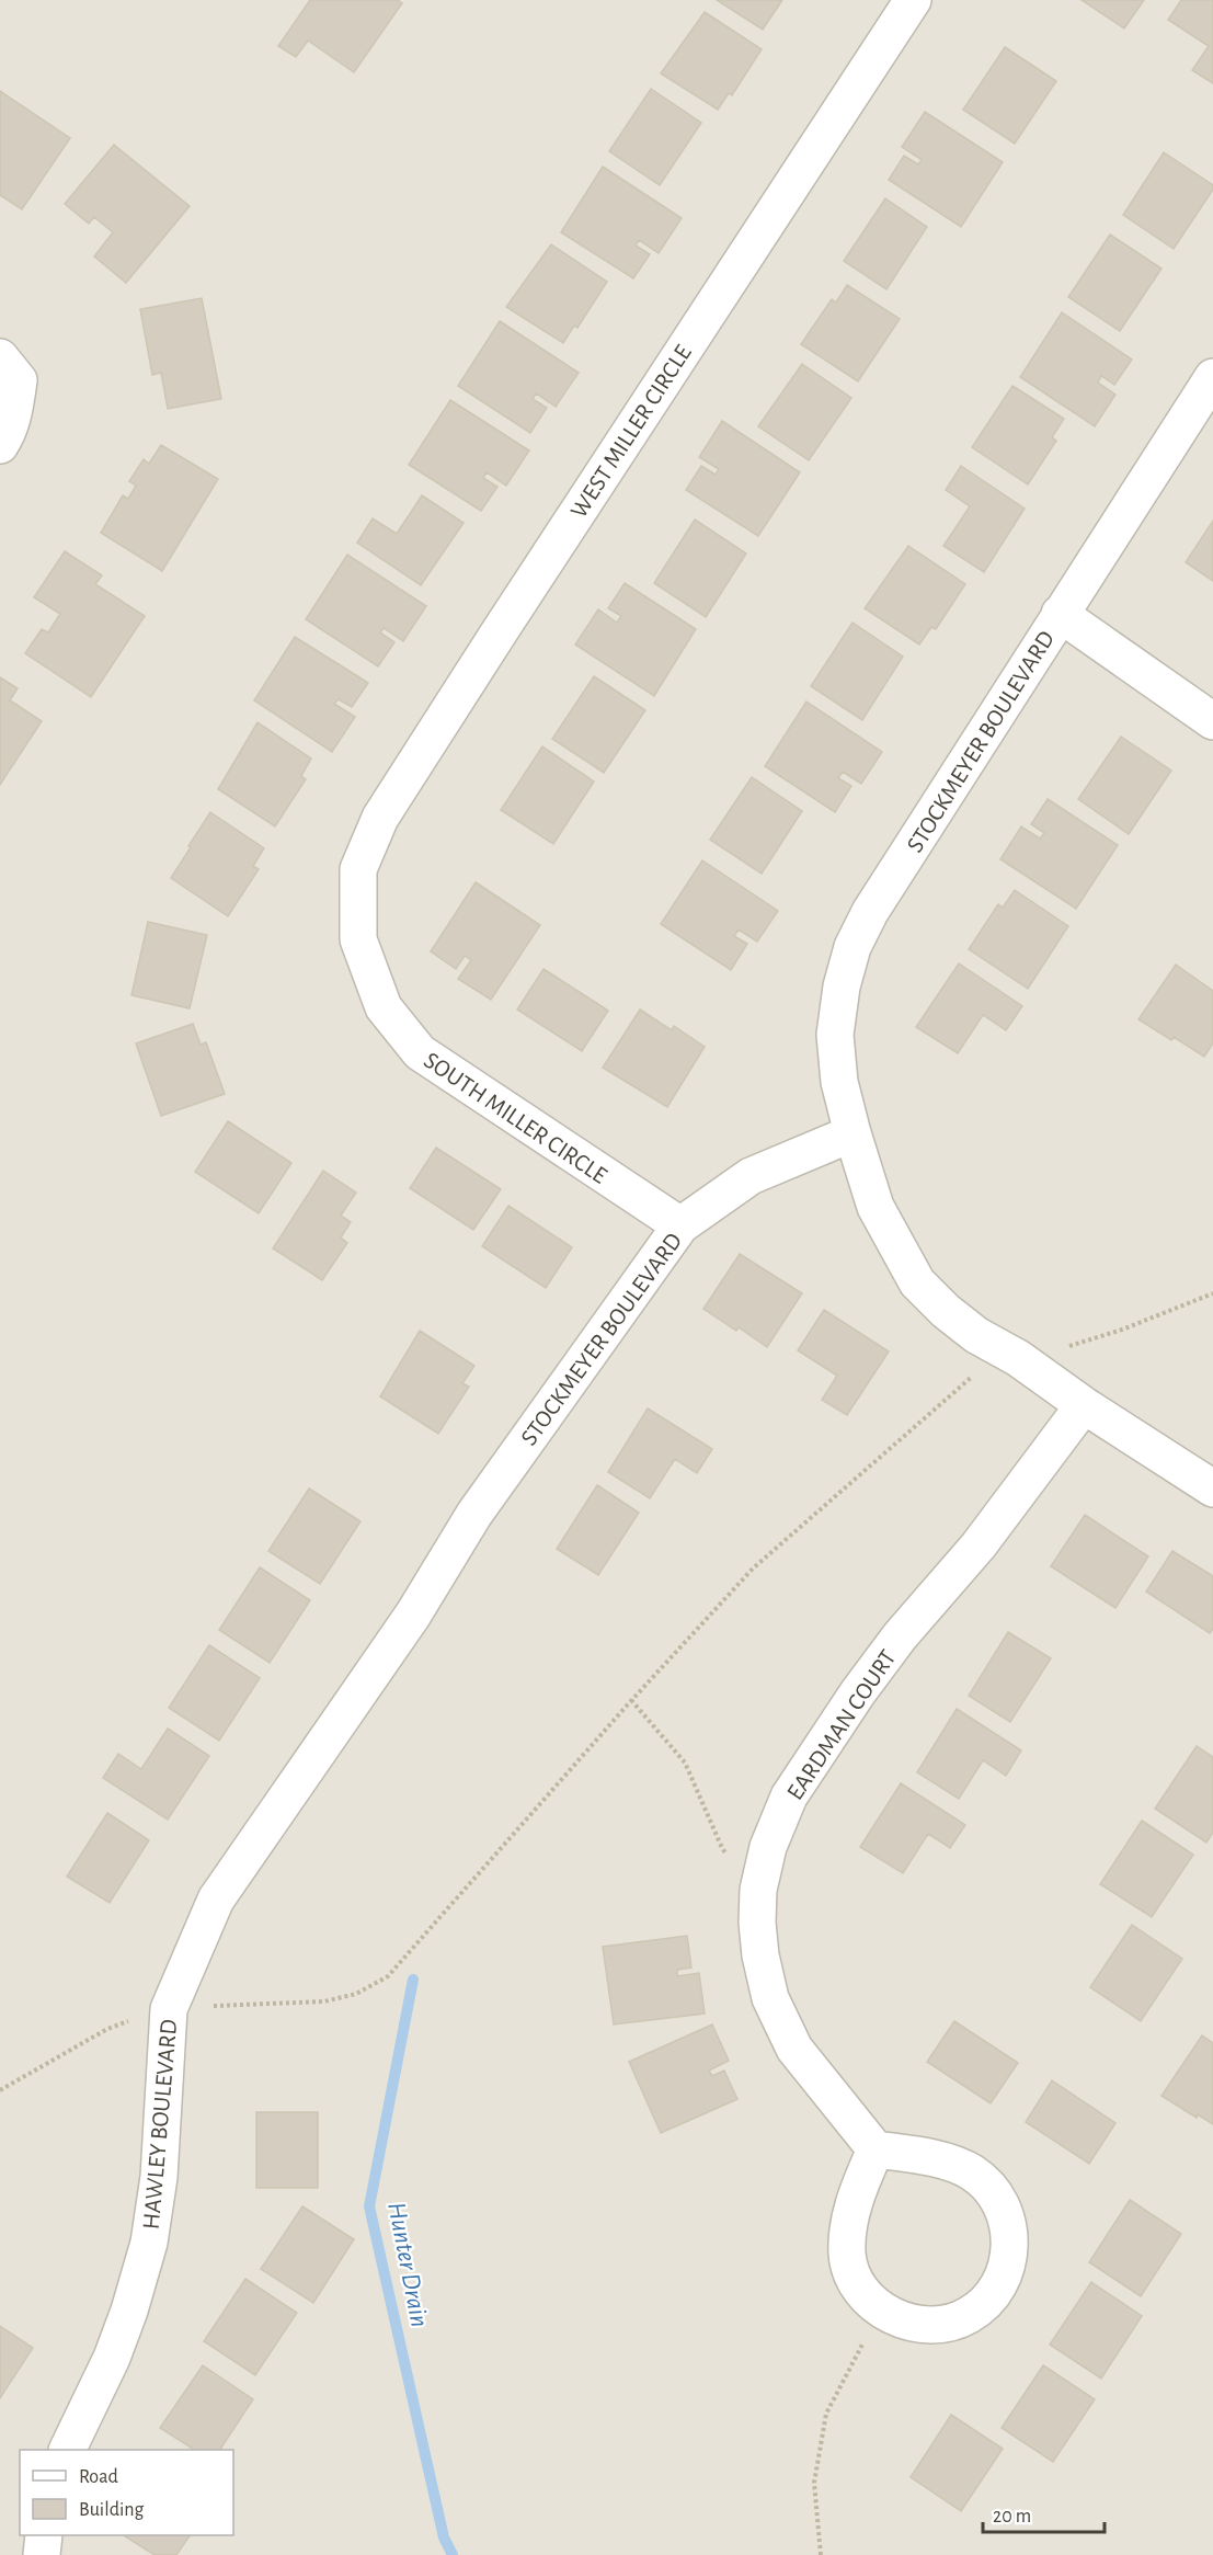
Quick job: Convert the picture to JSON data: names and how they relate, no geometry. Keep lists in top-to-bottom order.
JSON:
{
  "streets": {
    "street": [
      "WEST MILLER CIRCLE",
      "STOCKMEYER BOULEVARD",
      "SOUTH MILLER CIRCLE",
      "EARDMAN COURT",
      "HAWLEY BOULEVARD"
    ]
  },
  "crossings": [
    ["WEST MILLER CIRCLE", "SOUTH MILLER CIRCLE"],
    ["STOCKMEYER BOULEVARD", "SOUTH MILLER CIRCLE"],
    ["STOCKMEYER BOULEVARD", "EARDMAN COURT"],
    ["STOCKMEYER BOULEVARD", "HAWLEY BOULEVARD"]
  ],
  "water": ["Hunter Drain"],
  "legend": ["Road", "Building"],
  "scale_bar": "20 m"
}
